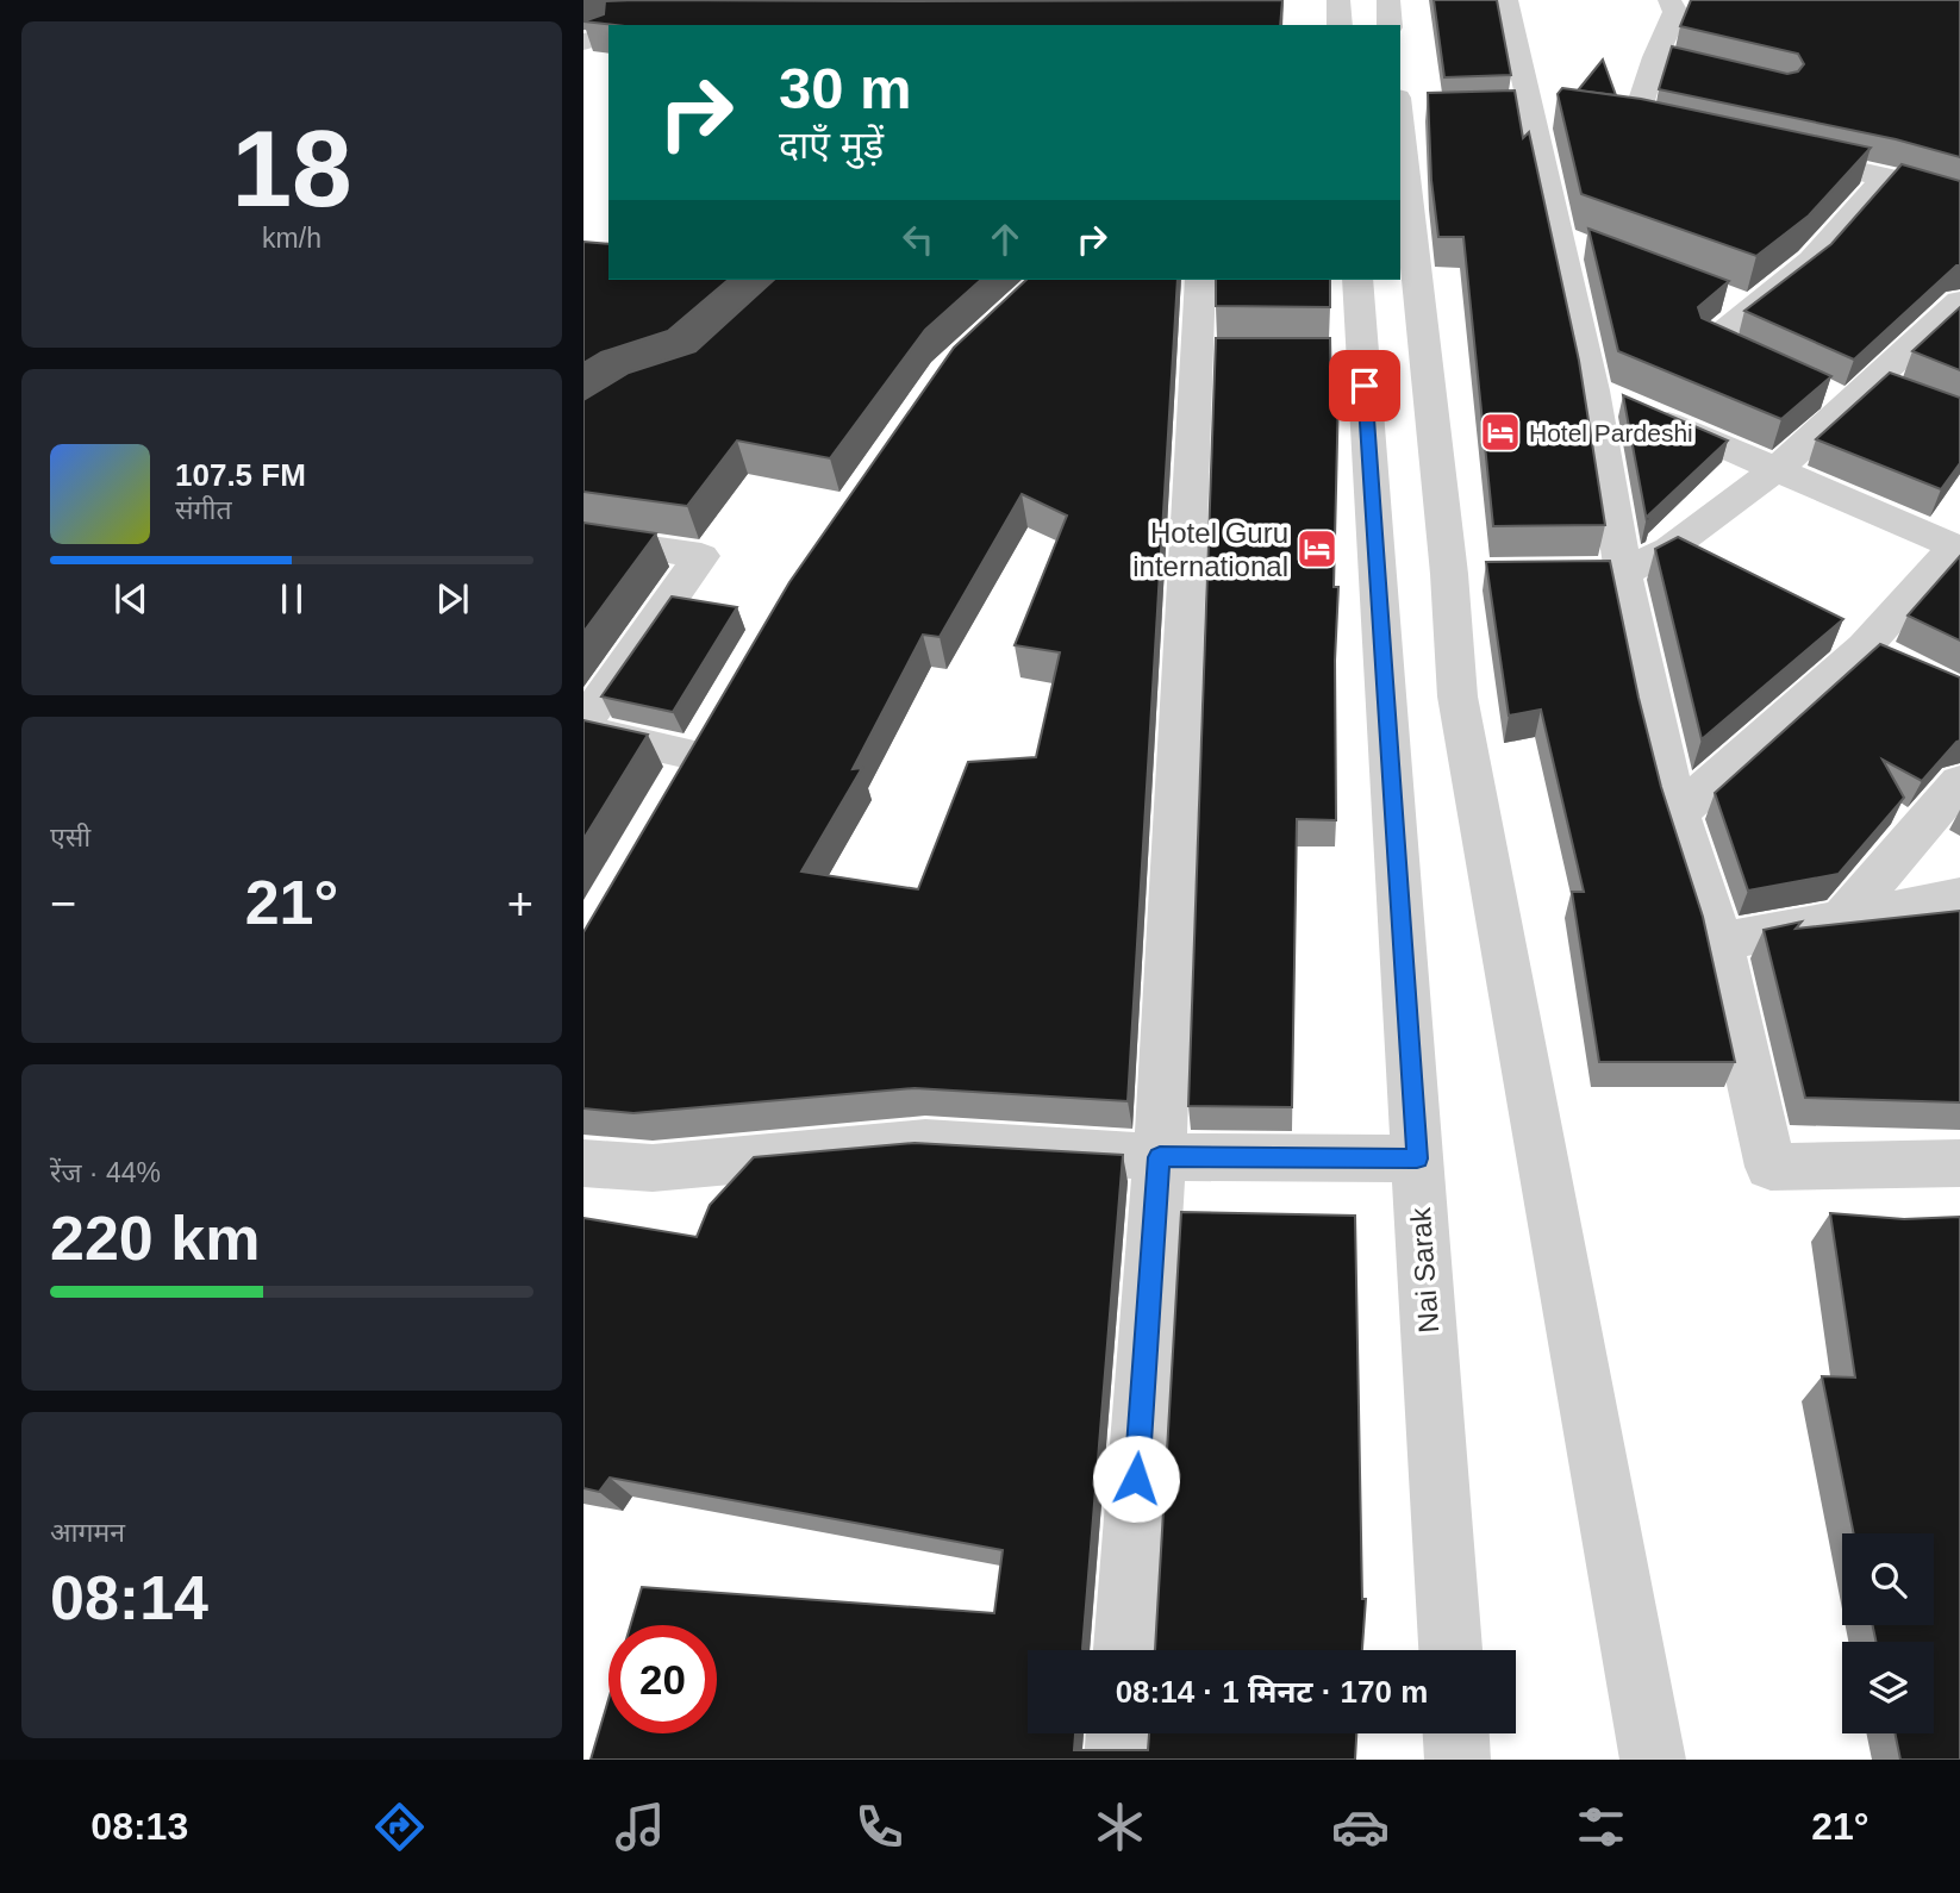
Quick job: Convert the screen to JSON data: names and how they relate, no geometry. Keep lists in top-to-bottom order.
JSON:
{
  "streets": {
    "street": ["Nai Sarak"]
  },
  "places": {
    "hotel": ["Hotel Pardeshi", "Hotel Guru international"]
  },
  "page": {
    "tile": [
      ["18", "km/h"],
      "एसी",
      ["रेंज · 44%", "220 km"],
      ["आगमन", "08:14"]
    ],
    "turn": ["30 m", "दाएँ मुड़ें"],
    "song": ["107.5 FM", "संगीत"],
    "heat": ["−", "21°", "+"],
    "limit": "20",
    "trip": "08:14 · 1 मिनट · 170 m",
    "tabs": ["08:13", "21°"]
  }
}
